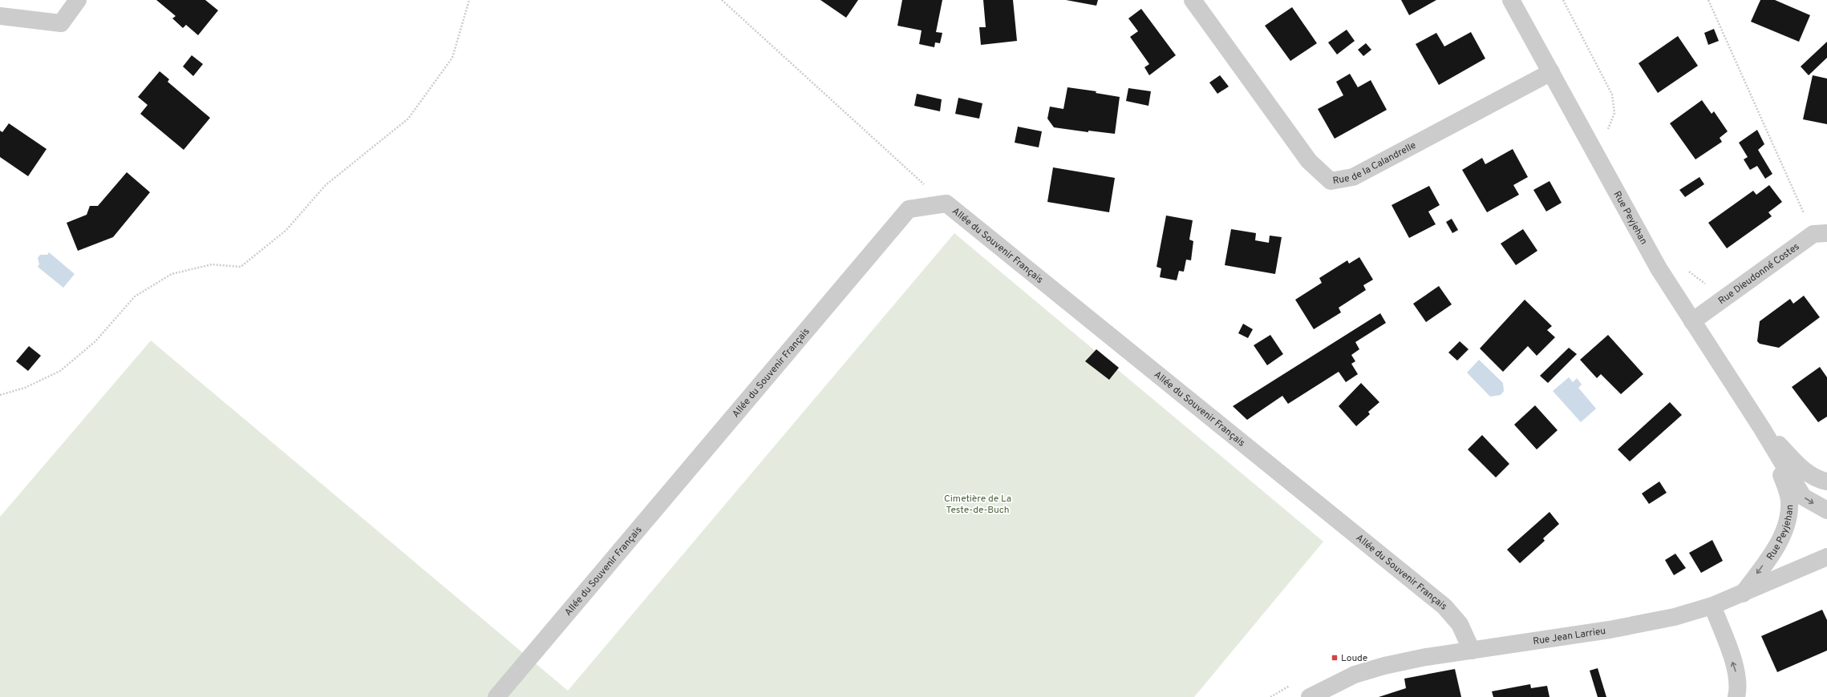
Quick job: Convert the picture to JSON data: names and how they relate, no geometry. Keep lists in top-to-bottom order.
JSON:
{
  "streets": {
    "street": [
      "Rue de la Calandrelle",
      "Rue Peyjehan",
      "Allée du Souvenir Français",
      "Rue Dieudonné Costes",
      "Rue Jean Larrieu"
    ]
  },
  "crossings": [
    ["Rue de la Calandrelle", "Rue Peyjehan"],
    ["Rue Peyjehan", "Rue Dieudonné Costes"],
    ["Rue Peyjehan", "Rue Jean Larrieu"],
    ["Allée du Souvenir Français", "Rue Jean Larrieu"]
  ],
  "parks": ["Cimetière de La Teste-de-Buch"],
  "places": {
    "transit": ["Loude"]
  }
}
